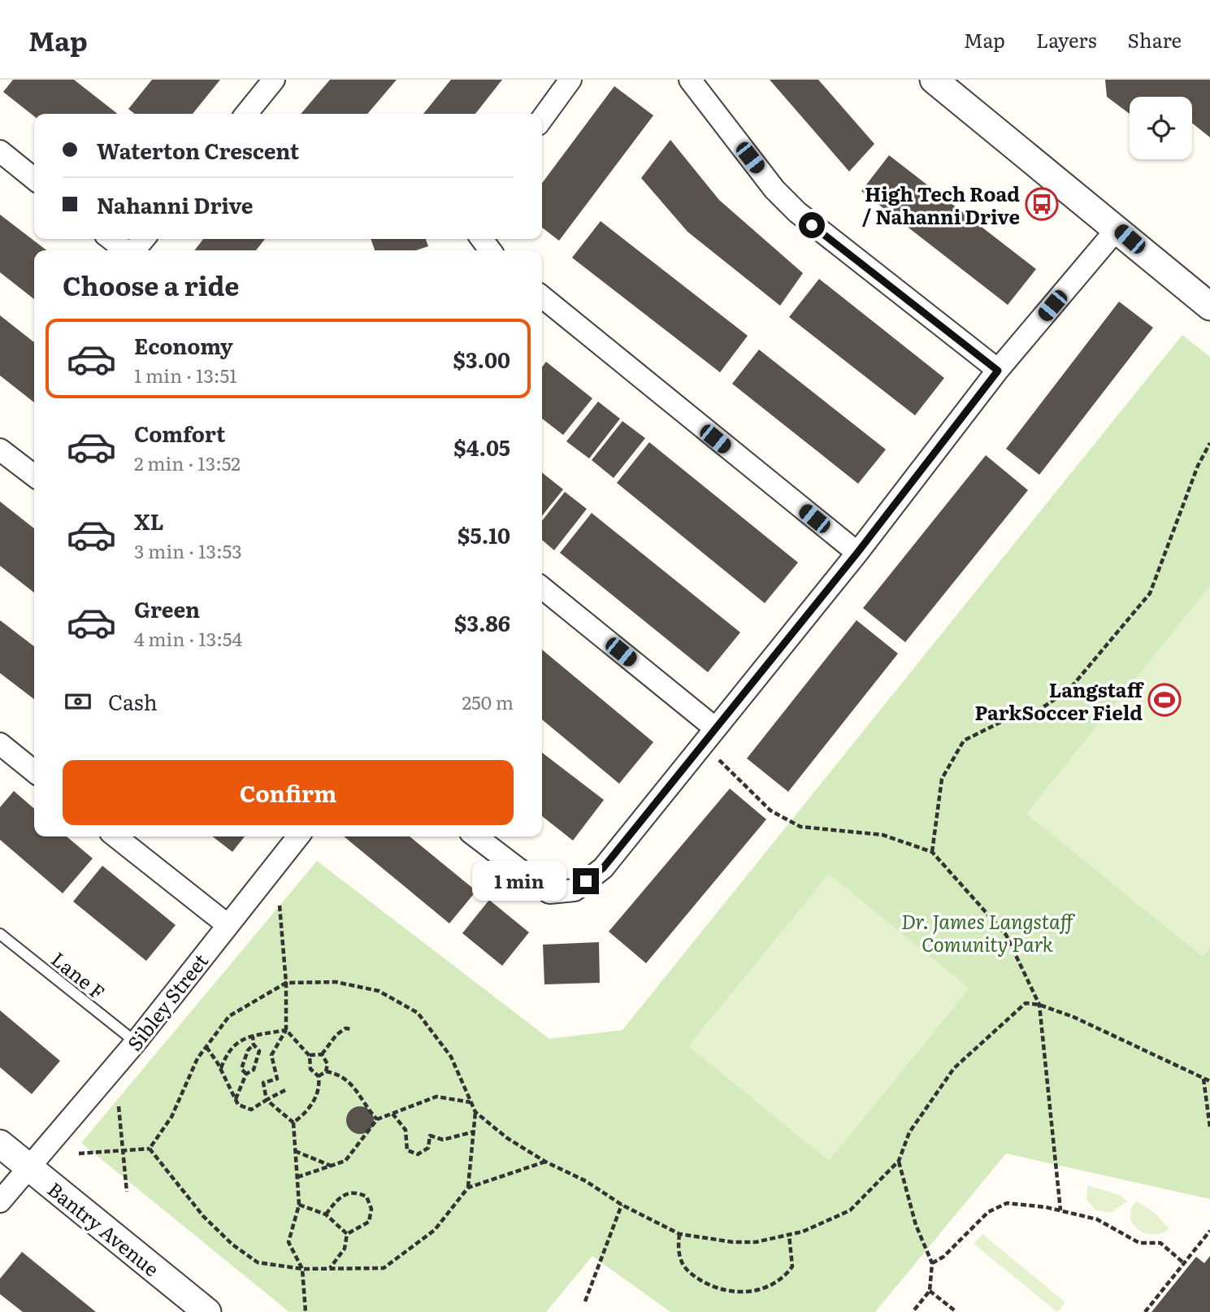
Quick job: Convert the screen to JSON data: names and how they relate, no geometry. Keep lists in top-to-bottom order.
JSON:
{
  "streets": {
    "street": ["Sibley Street", "Bantry Avenue"],
    "lane": ["Lane F"]
  },
  "crossings": [
    ["Lane F", "Sibley Street"],
    ["Sibley Street", "Bantry Avenue"]
  ],
  "parks": ["Dr. James Langstaff Comunity Park"],
  "places": {
    "bus stop": ["High Tech Road / Nahanni Drive"],
    "sports": ["Langstaff ParkSoccer Field"]
  },
  "page": {
    "header": "Map",
    "nav": ["Map", "Layers", "Share"],
    "banner": ["Waterton Crescent", "Nahanni Drive"],
    "heading": "Choose a ride",
    "list": [
      {
        "name": "Economy",
        "note": "1 min · 13:51",
        "value": "$3.00"
      },
      {
        "name": "Comfort",
        "note": "2 min · 13:52",
        "value": "$4.05"
      },
      {
        "name": "XL",
        "note": "3 min · 13:53",
        "value": "$5.10"
      },
      {
        "name": "Green",
        "note": "4 min · 13:54",
        "value": "$3.86"
      }
    ],
    "pay": ["Cash", "250 m"],
    "buttons": "Confirm",
    "bubble": "1 min"
  }
}
